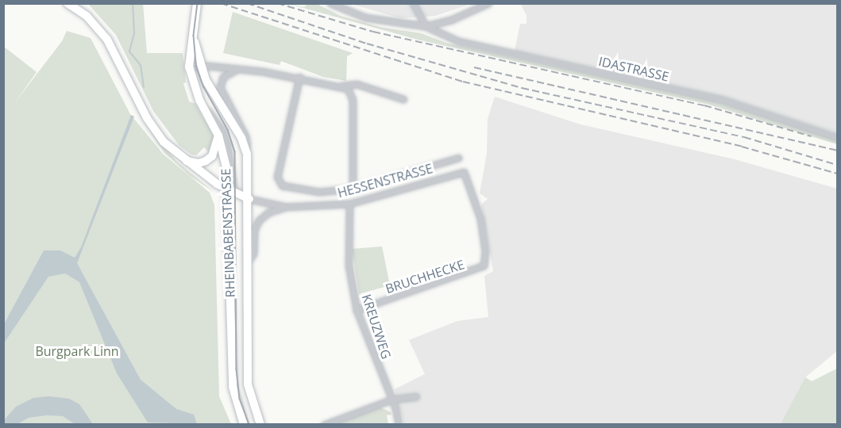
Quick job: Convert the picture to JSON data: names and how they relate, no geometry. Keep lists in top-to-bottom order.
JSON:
{
  "streets": {
    "main road": ["RHEINBABENSTRASSE"],
    "street": [
      "IDASTRASSE",
      "HESSENSTRASSE",
      "BRUCHHECKE",
      "KREUZWEG"
    ]
  },
  "crossings": [
    ["HESSENSTRASSE", "RHEINBABENSTRASSE"],
    ["HESSENSTRASSE", "BRUCHHECKE"],
    ["HESSENSTRASSE", "KREUZWEG"],
    ["BRUCHHECKE", "KREUZWEG"]
  ],
  "parks": ["Burgpark Linn"]
}
